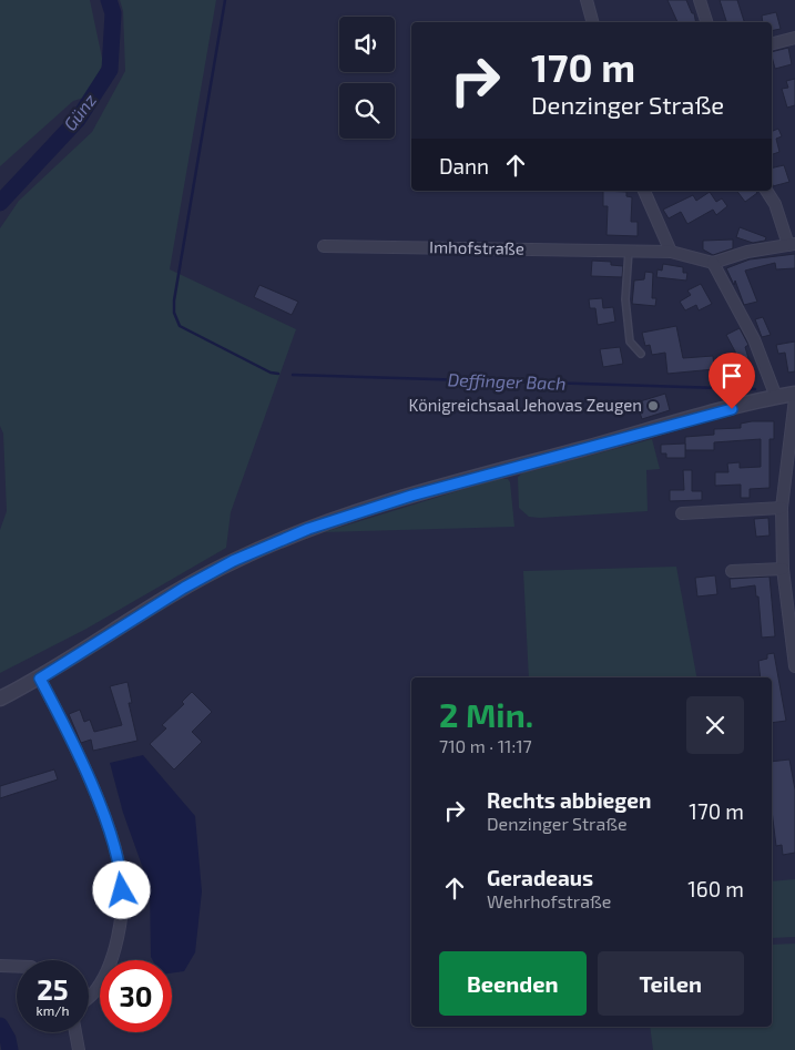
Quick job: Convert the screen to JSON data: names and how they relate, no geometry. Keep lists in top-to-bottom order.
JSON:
{
  "streets": {
    "street": ["Imhofstraße"]
  },
  "water": ["Günz", "Deffinger Bach"],
  "places": ["Königreichsaal Jehovas Zeugen"],
  "page": {
    "turn": ["170 m", "Denzinger Straße"],
    "then": "Dann",
    "heading": ["2 Min.", "710 m · 11:17"],
    "list": [
      {
        "name": "Rechts abbiegen",
        "note": "Denzinger Straße",
        "value": "170 m"
      },
      {
        "name": "Geradeaus",
        "note": "Wehrhofstraße",
        "value": "160 m"
      }
    ],
    "buttons": ["Beenden", "Teilen"],
    "speed": "25 km/h",
    "limit": "30"
  }
}
